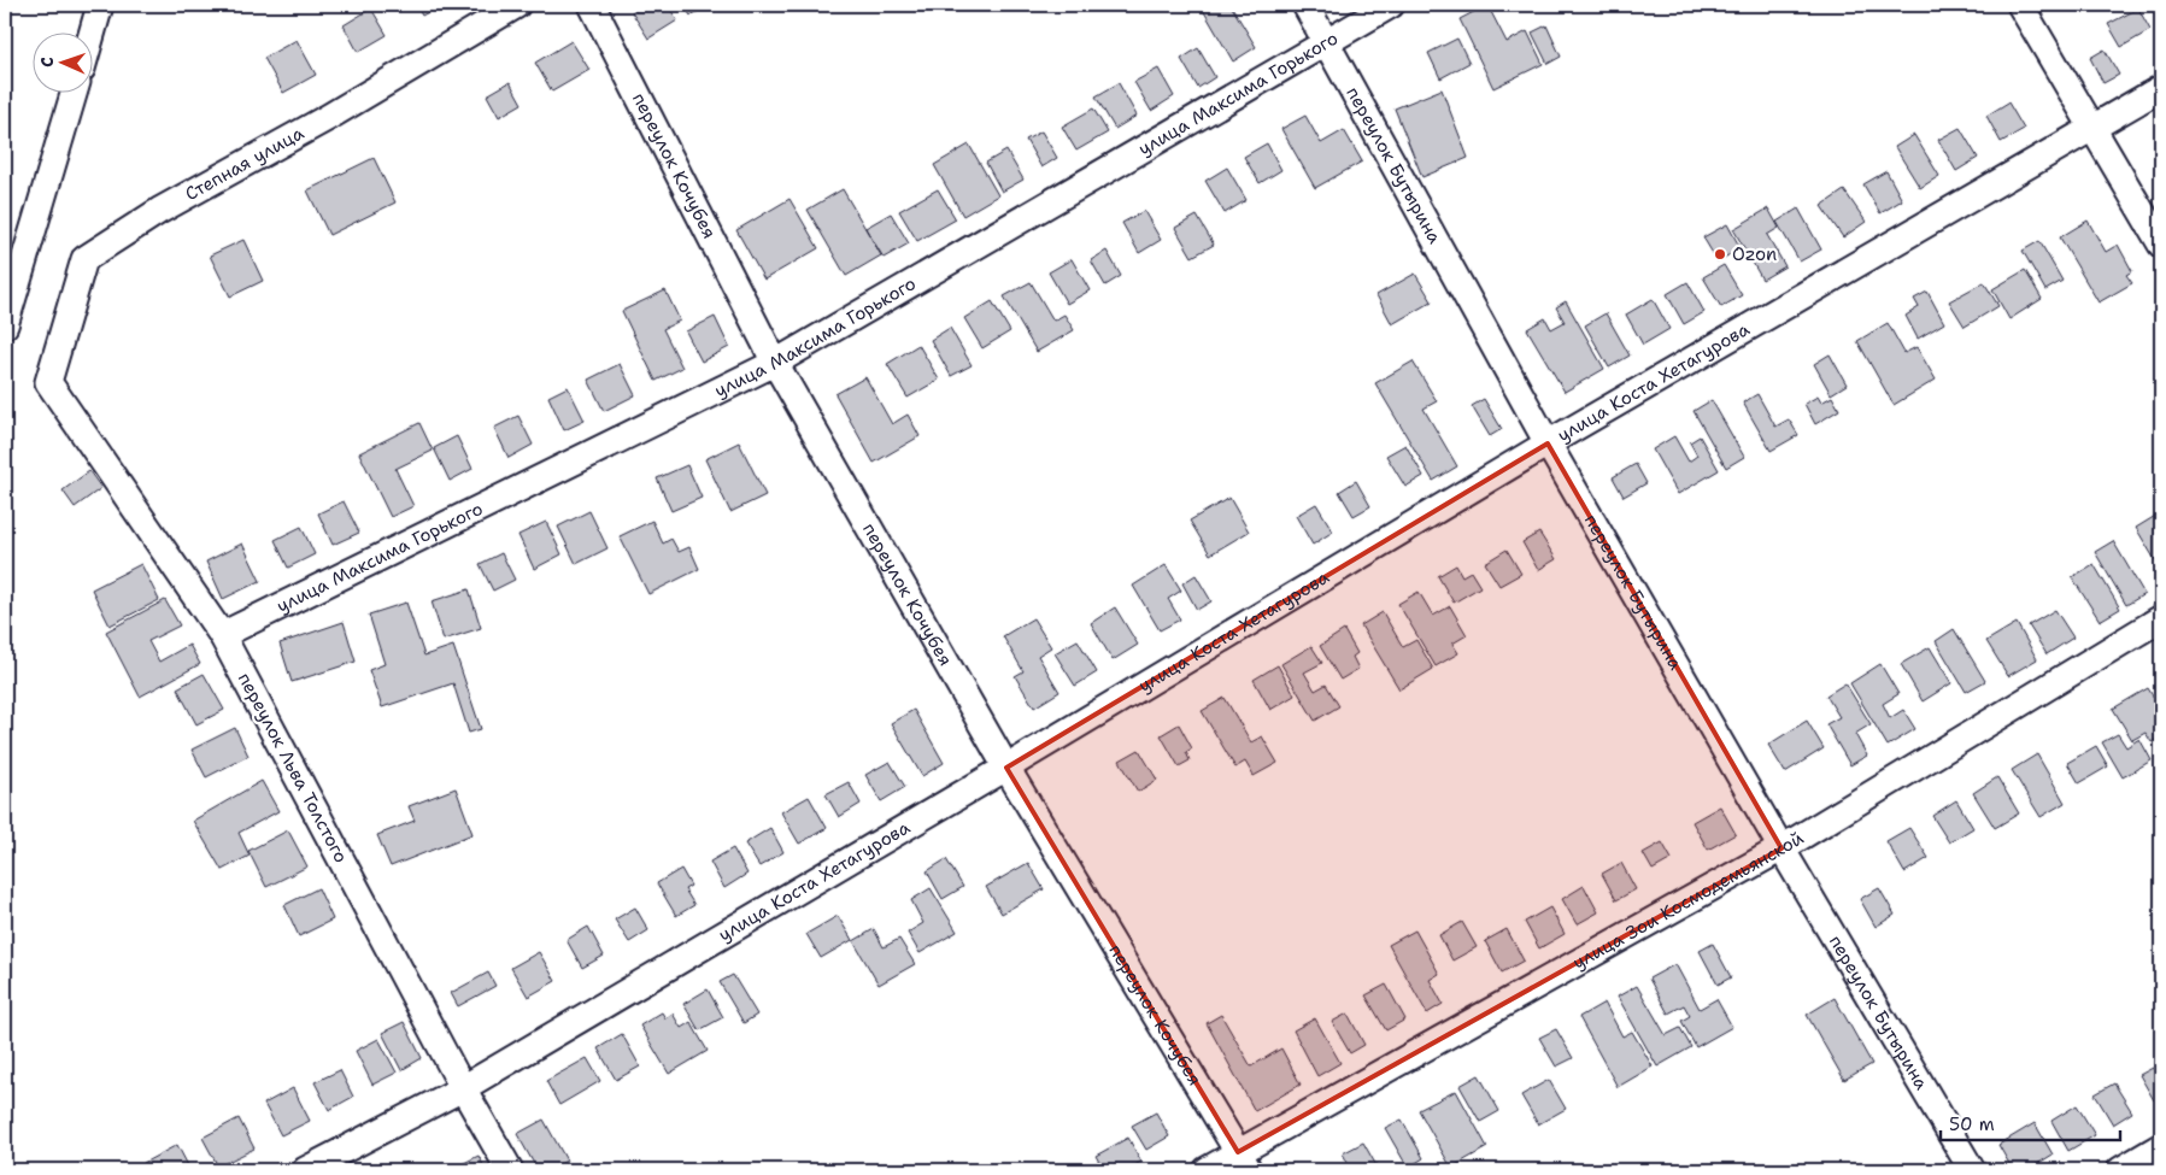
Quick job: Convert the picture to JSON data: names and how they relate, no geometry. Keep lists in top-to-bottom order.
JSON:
{
  "streets": {
    "street": [
      "улица Максима Горького",
      "Степная улица",
      "переулок Бутырина",
      "переулок Кочубея",
      "улица Коста Хетагурова",
      "переулок Льва Толстого",
      "улица Зои Космодемьянской"
    ]
  },
  "crossings": [
    ["улица Максима Горького", "переулок Бутырина"],
    ["улица Максима Горького", "переулок Кочубея"],
    ["улица Максима Горького", "переулок Льва Толстого"],
    ["Степная улица", "переулок Льва Толстого"],
    ["переулок Бутырина", "улица Коста Хетагурова"],
    ["переулок Бутырина", "улица Зои Космодемьянской"],
    ["переулок Кочубея", "улица Коста Хетагурова"],
    ["переулок Кочубея", "улица Зои Космодемьянской"],
    ["улица Коста Хетагурова", "переулок Льва Толстого"]
  ],
  "places": ["Ozon"],
  "scale_bar": "50 m",
  "north": "left"
}
